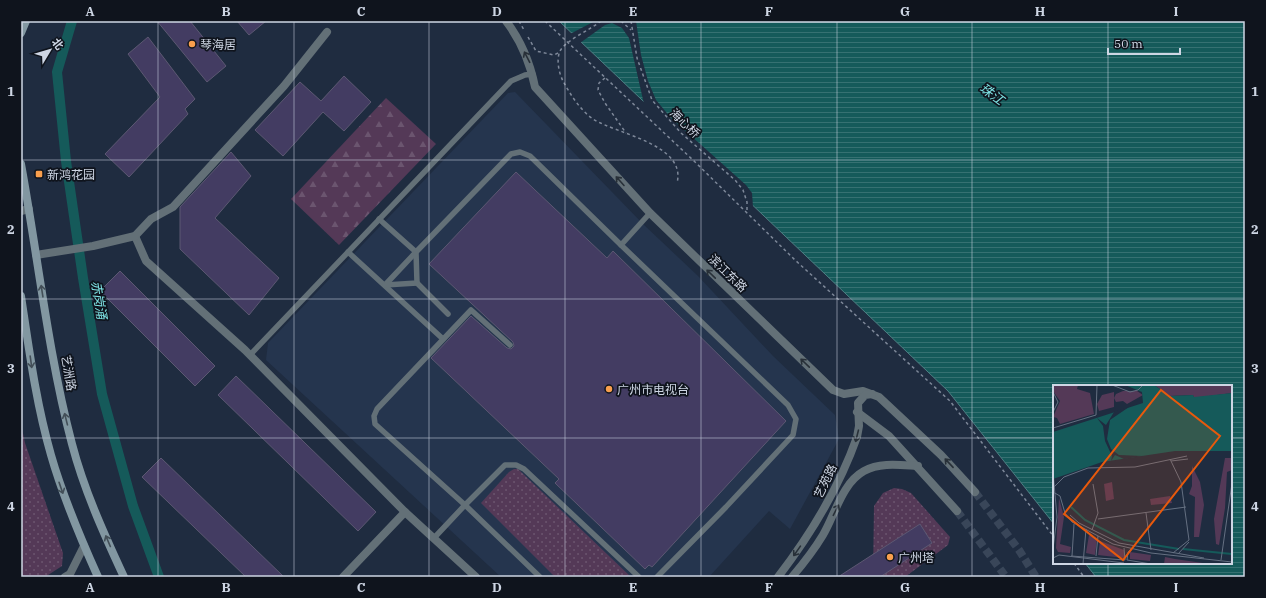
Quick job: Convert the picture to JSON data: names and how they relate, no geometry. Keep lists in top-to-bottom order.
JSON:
{
  "streets": {
    "main road": ["艺洲路"],
    "street": ["滨江东路", "艺苑路"],
    "path": ["海心桥"]
  },
  "one_way": ["滨江东路"],
  "water": ["珠江", "赤岗涌"],
  "places": {
    "other": ["琴海居", "广州市电视台", "广州塔"],
    "transit": ["新鸿花园"]
  },
  "scale_bar": "50 m",
  "north": "top right",
  "grid": {
    "columns": [
      "A",
      "B",
      "C",
      "D",
      "E",
      "F",
      "G",
      "H",
      "I"
    ],
    "rows": [
      "1",
      "2",
      "3",
      "4"
    ]
  }
}
